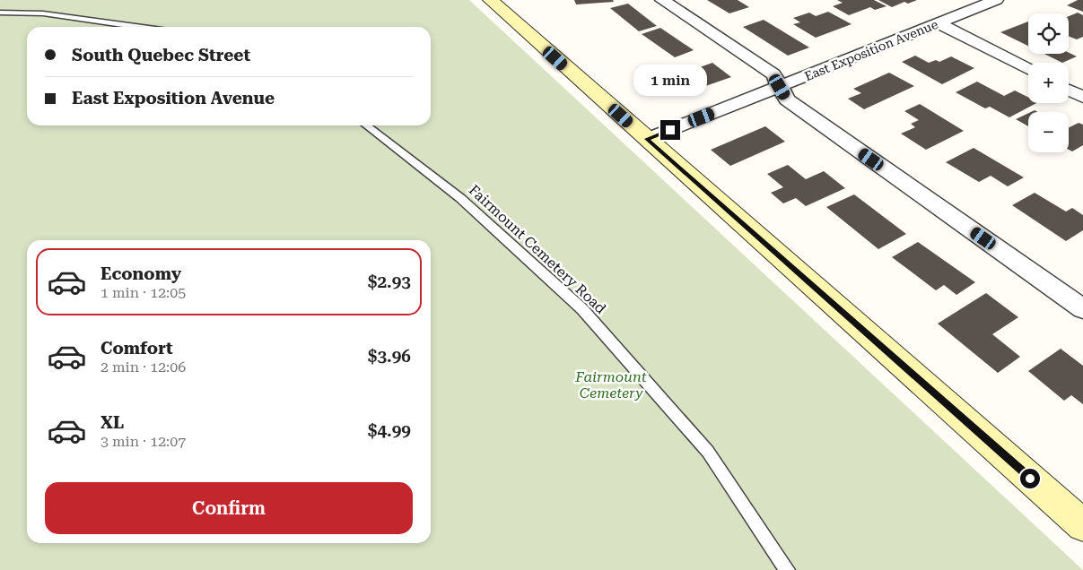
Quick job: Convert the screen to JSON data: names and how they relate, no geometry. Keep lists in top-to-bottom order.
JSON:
{
  "streets": {
    "street": ["East Exposition Avenue"],
    "lane": ["Fairmount Cemetery Road"]
  },
  "parks": ["Fairmount Cemetery"],
  "page": {
    "map_buttons": ["+", "−"],
    "banner": ["South Quebec Street", "East Exposition Avenue"],
    "bubble": "1 min",
    "list": [
      {
        "name": "Economy",
        "note": "1 min · 12:05",
        "value": "$2.93"
      },
      {
        "name": "Comfort",
        "note": "2 min · 12:06",
        "value": "$3.96"
      },
      {
        "name": "XL",
        "note": "3 min · 12:07",
        "value": "$4.99"
      }
    ],
    "buttons": "Confirm"
  }
}
